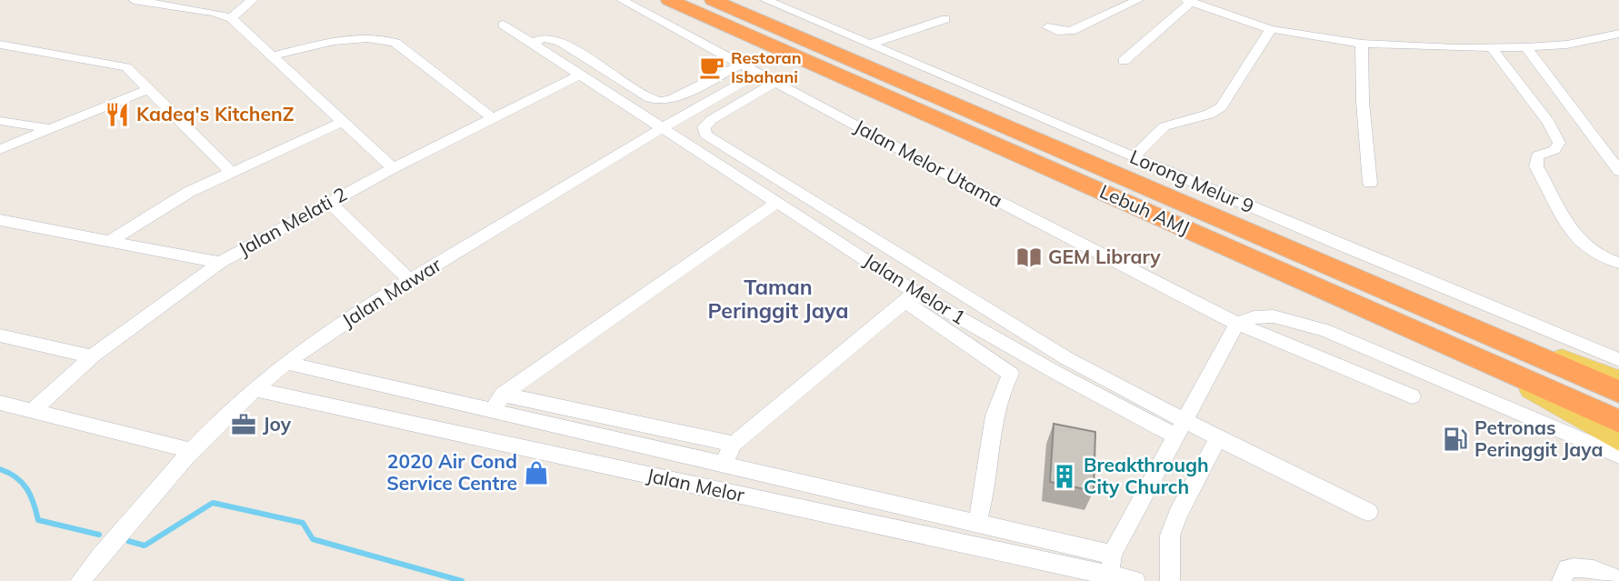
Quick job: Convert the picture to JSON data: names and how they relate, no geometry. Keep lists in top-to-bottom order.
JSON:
{
  "streets": {
    "highway": ["Lebuh AMJ"],
    "street": [
      "Jalan Melor Utama",
      "Lorong Melur 9",
      "Jalan Melati 2",
      "Jalan Melor 1",
      "Jalan Mawar",
      "Jalan Melor"
    ]
  },
  "crossings": [
    ["Jalan Melor Utama", "Jalan Mawar"],
    ["Lorong Melur 9", "Lebuh AMJ"],
    ["Jalan Melati 2", "Jalan Melor 1"],
    ["Jalan Melor 1", "Jalan Mawar"],
    ["Jalan Mawar", "Jalan Melor"]
  ],
  "districts": ["Taman Peringgit Jaya"],
  "places": {
    "cafe": ["Restoran Isbahani"],
    "restaurant": ["Kadeq's KitchenZ"],
    "library": ["GEM Library"],
    "office": ["Joy"],
    "fuel station": ["Petronas Peringgit Jaya"],
    "shop": ["2020 Air Cond Service Centre"],
    "building": ["Breakthrough City Church"]
  }
}
